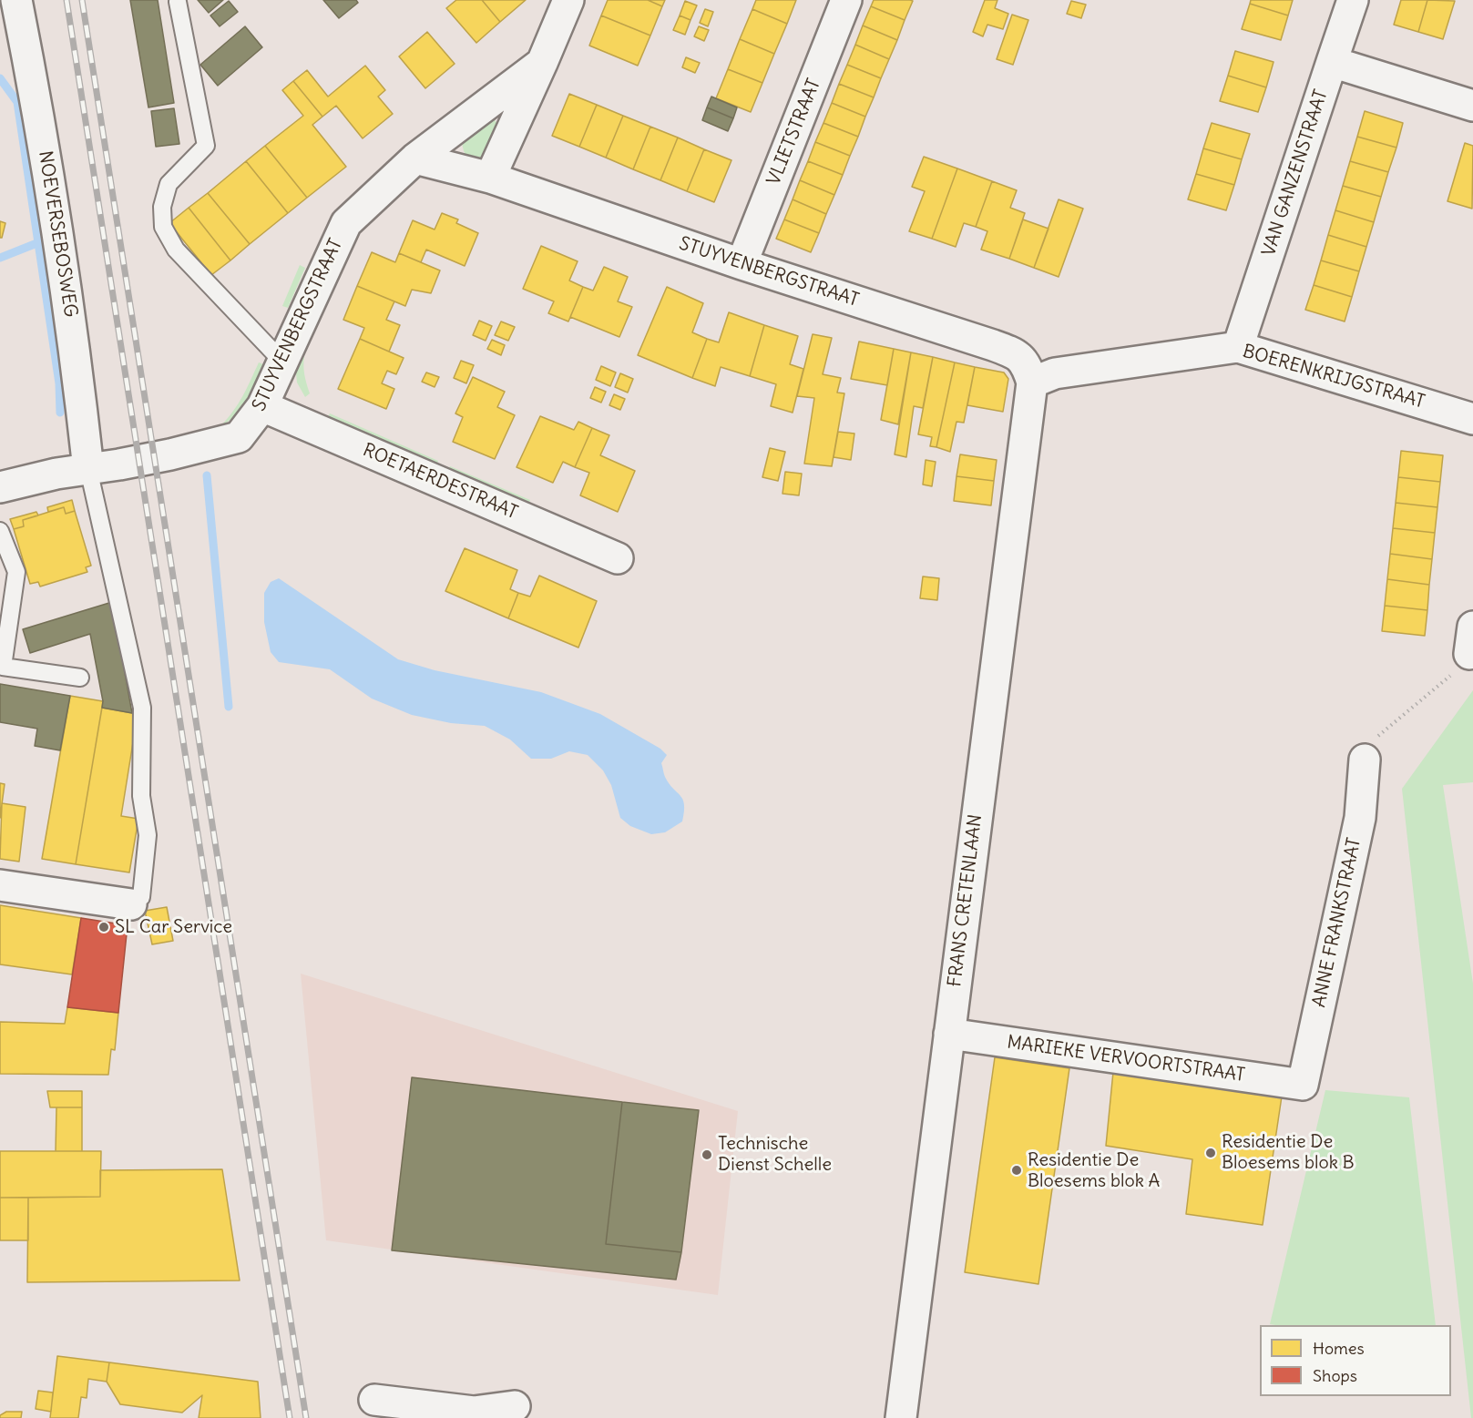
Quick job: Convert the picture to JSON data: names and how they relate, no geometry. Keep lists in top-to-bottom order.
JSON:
{
  "streets": {
    "street": [
      "VLIETSTRAAT",
      "VAN GANZENSTRAAT",
      "NOEVERSEBOSWEG",
      "STUYVENBERGSTRAAT",
      "BOERENKRIJGSTRAAT",
      "ROETAERDESTRAAT",
      "FRANS CRETENLAAN",
      "ANNE FRANKSTRAAT",
      "MARIEKE VERVOORTSTRAAT"
    ]
  },
  "crossings": [
    ["VLIETSTRAAT", "STUYVENBERGSTRAAT"],
    ["VAN GANZENSTRAAT", "BOERENKRIJGSTRAAT"],
    ["NOEVERSEBOSWEG", "STUYVENBERGSTRAAT"],
    ["STUYVENBERGSTRAAT", "BOERENKRIJGSTRAAT"],
    ["STUYVENBERGSTRAAT", "ROETAERDESTRAAT"],
    ["STUYVENBERGSTRAAT", "FRANS CRETENLAAN"],
    ["BOERENKRIJGSTRAAT", "FRANS CRETENLAAN"],
    ["FRANS CRETENLAAN", "MARIEKE VERVOORTSTRAAT"],
    ["ANNE FRANKSTRAAT", "MARIEKE VERVOORTSTRAAT"]
  ],
  "places": [
    "SL Car Service",
    "Residentie De Bloesems blok B",
    "Technische Dienst Schelle",
    "Residentie De Bloesems blok A"
  ],
  "legend": ["Homes", "Shops"]
}
